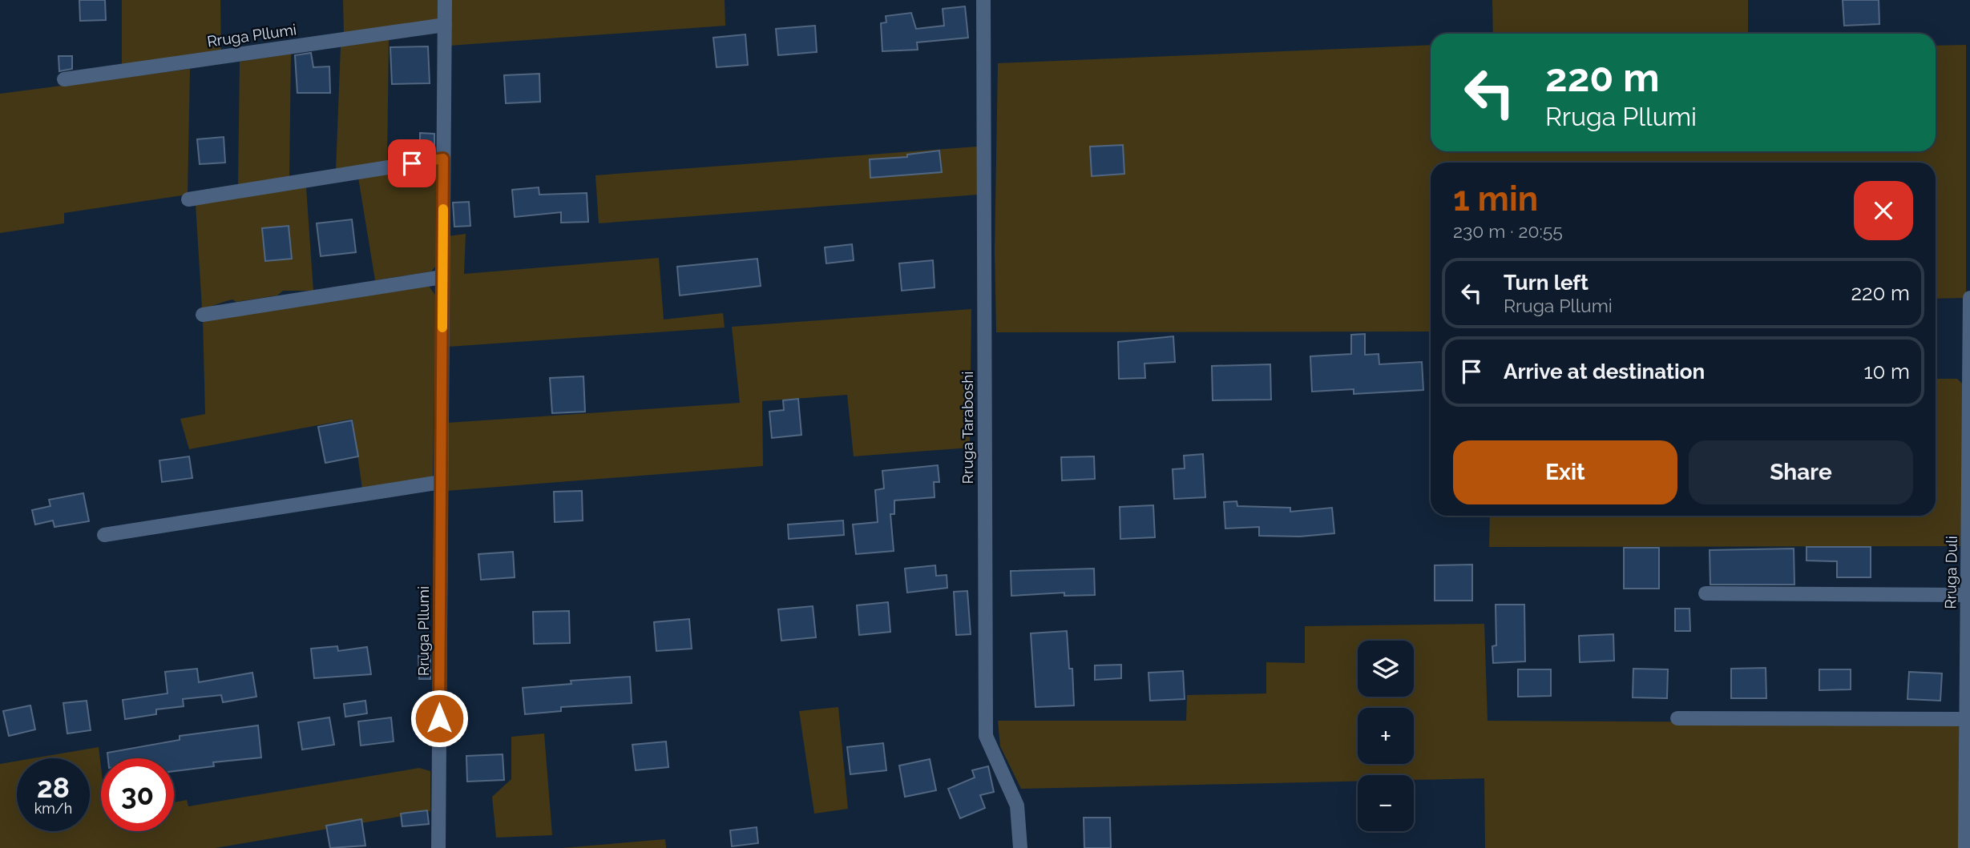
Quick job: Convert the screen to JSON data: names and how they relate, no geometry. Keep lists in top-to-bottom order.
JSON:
{
  "streets": {
    "street": ["Rruga Pllumi", "Rruga Taraboshi", "Rruga Duli"]
  },
  "page": {
    "turn": ["220 m", "Rruga Pllumi"],
    "heading": ["1 min", "230 m · 20:55"],
    "list": [
      {
        "name": "Turn left",
        "note": "Rruga Pllumi",
        "value": "220 m"
      },
      {
        "name": "Arrive at destination",
        "value": "10 m"
      }
    ],
    "buttons": ["Exit", "Share"],
    "map_buttons": ["+", "−"],
    "speed": "28 km/h",
    "limit": "30"
  }
}
